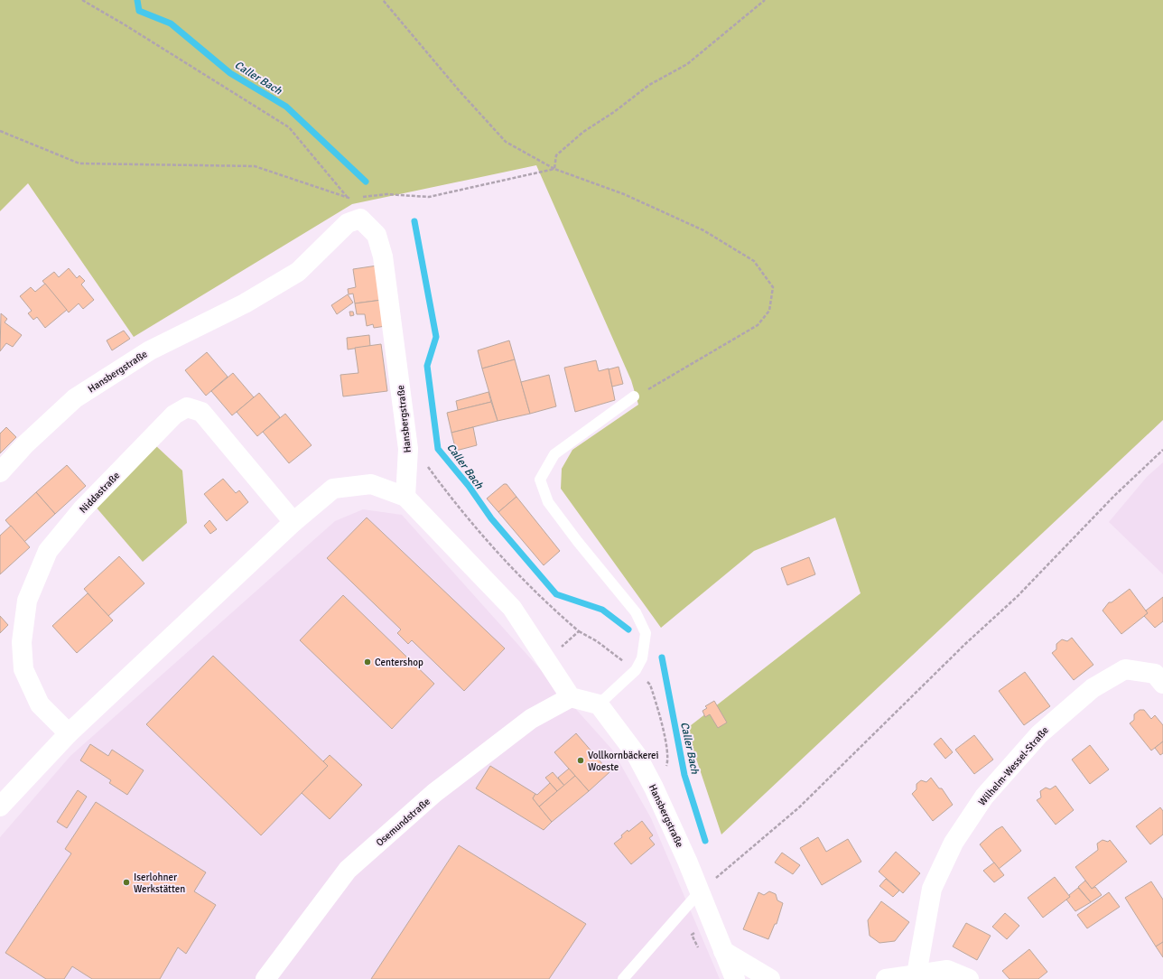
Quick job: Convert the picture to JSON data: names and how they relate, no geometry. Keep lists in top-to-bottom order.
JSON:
{
  "streets": {
    "street": [
      "Hansbergstraße",
      "Niddastraße",
      "Wilhelm-Wessel-Straße",
      "Osemundstraße"
    ]
  },
  "water": ["Caller Bach"],
  "places": ["Centershop", "Vollkornbäckerei Woeste", "Iserlohner Werkstätten"]
}
